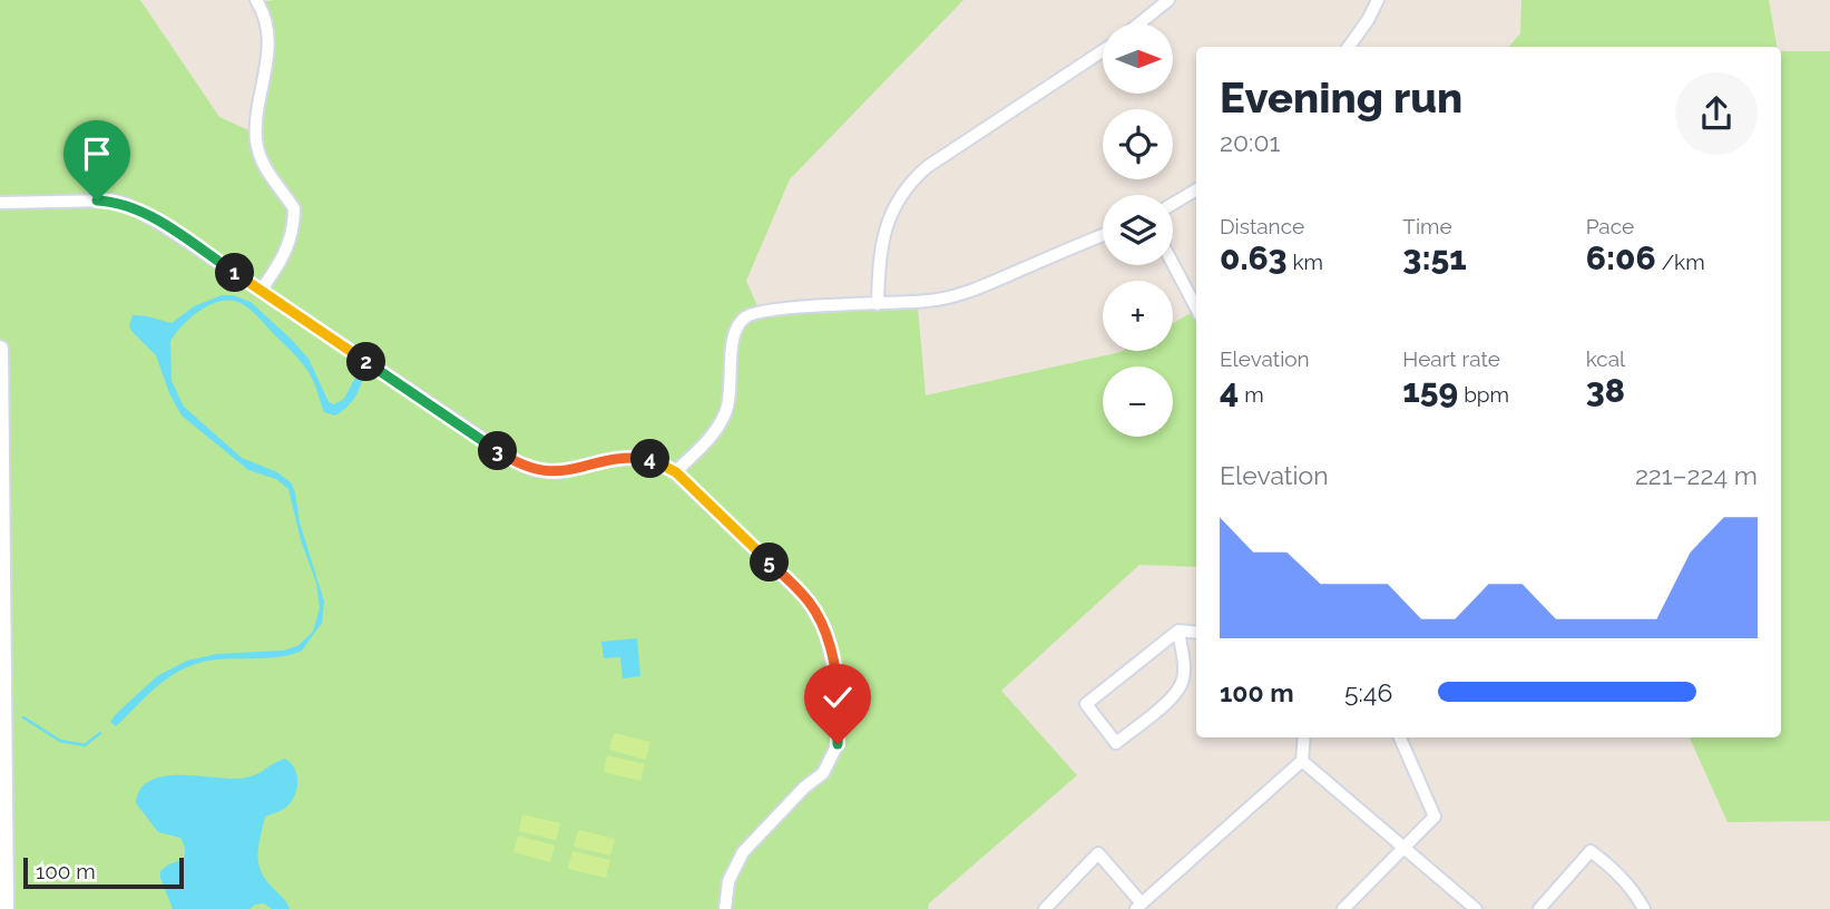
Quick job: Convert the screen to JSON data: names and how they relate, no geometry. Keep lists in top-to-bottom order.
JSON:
{
  "scale_bar": "100 m",
  "north": "right",
  "page": {
    "map_buttons": ["+", "−"],
    "heading": ["Evening run", "20:01"],
    "stats": [
      ["Distance", "0.63 km"],
      ["Time", "3:51"],
      ["Pace", "6:06 /km"],
      ["Elevation", "4 m"],
      ["Heart rate", "159 bpm"],
      ["kcal", "38"]
    ],
    "pins": [
      "1",
      "2",
      "3",
      "4",
      "5"
    ],
    "chart": ["Elevation", "221–224 m"],
    "list": [
      {
        "name": "100 m",
        "note": "5:46"
      }
    ],
    "scale": "100 m"
  }
}
